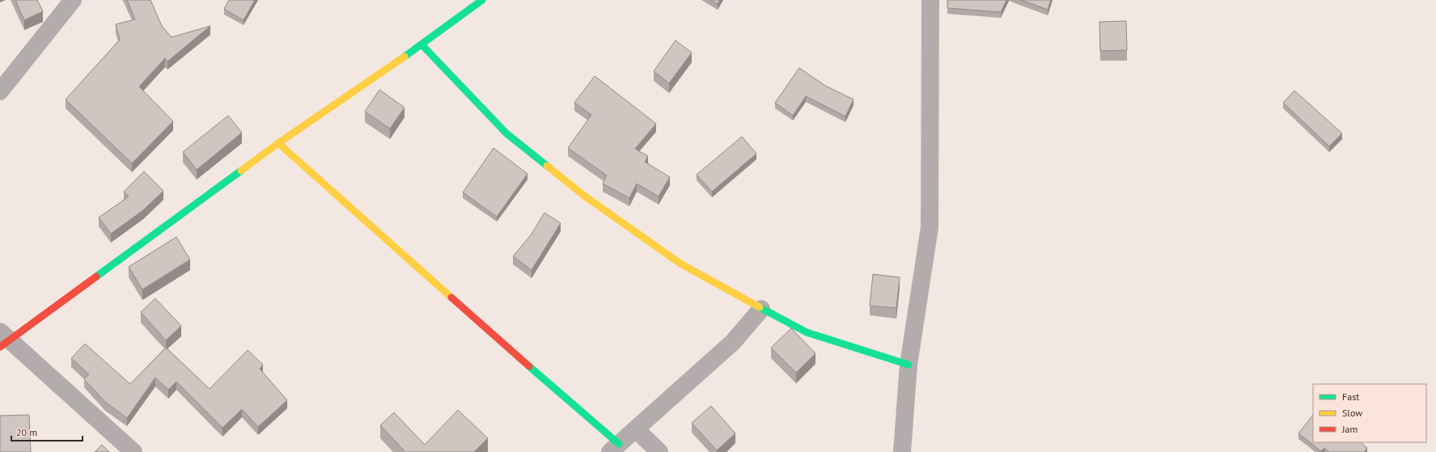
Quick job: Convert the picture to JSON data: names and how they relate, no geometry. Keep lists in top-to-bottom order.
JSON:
{
  "legend": ["Fast", "Slow", "Jam"],
  "scale_bar": "20 m"
}
